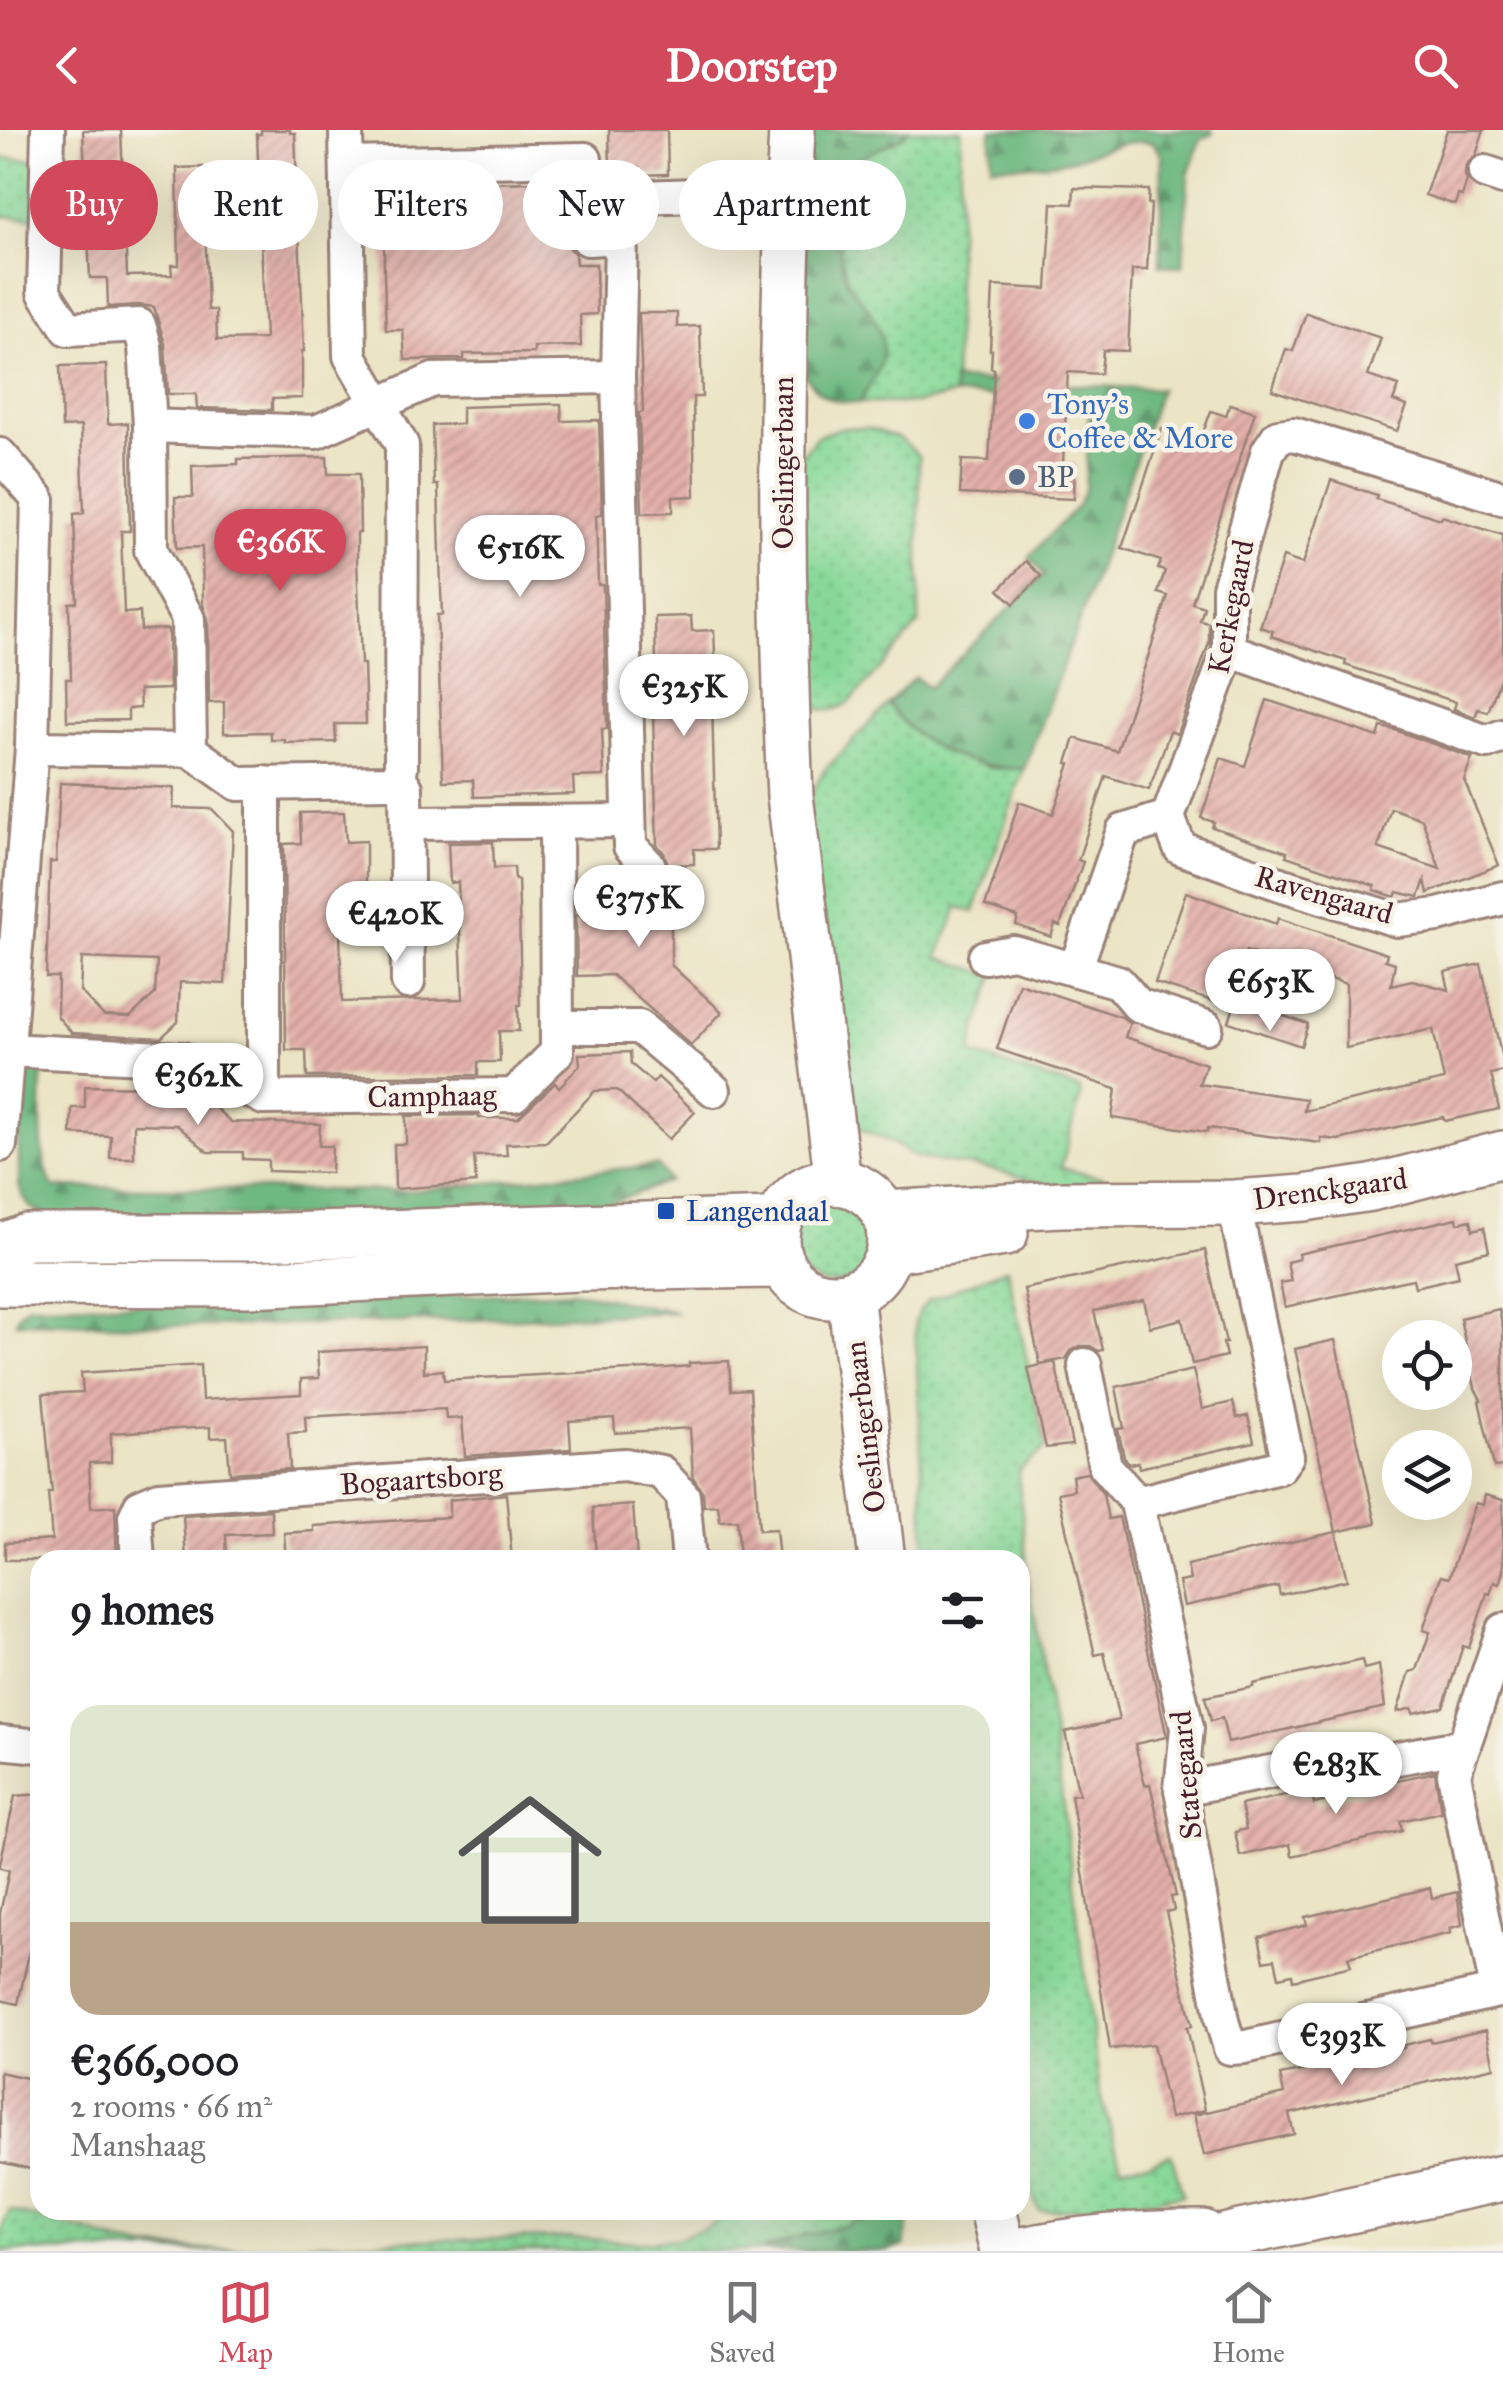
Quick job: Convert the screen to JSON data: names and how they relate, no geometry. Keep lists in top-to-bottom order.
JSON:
{
  "streets": {
    "street": [
      "Oeslingerbaan",
      "Kerkegaard",
      "Ravengaard",
      "Camphaag",
      "Drenckgaard",
      "Bogaartsborg",
      "Stategaard"
    ]
  },
  "crossings": [
    ["Oeslingerbaan", "Drenckgaard"],
    ["Kerkegaard", "Ravengaard"]
  ],
  "places": {
    "other": ["Tony's Coffee & More", "BP"],
    "transit": ["Langendaal"]
  },
  "page": {
    "header": "Doorstep",
    "chip": [
      "Buy",
      "Rent",
      "Filters",
      "New",
      "Apartment"
    ],
    "price": [
      "€366K",
      "€516K",
      "€325K",
      "€375K",
      "€420K",
      "€653K",
      "€362K",
      "€283K",
      "€393K"
    ],
    "heading": "9 homes",
    "list": [
      {
        "name": "€366,000",
        "note": "2 rooms · 66 m² · Manshaag"
      }
    ],
    "tabs": ["Map", "Saved", "Home"]
  }
}
